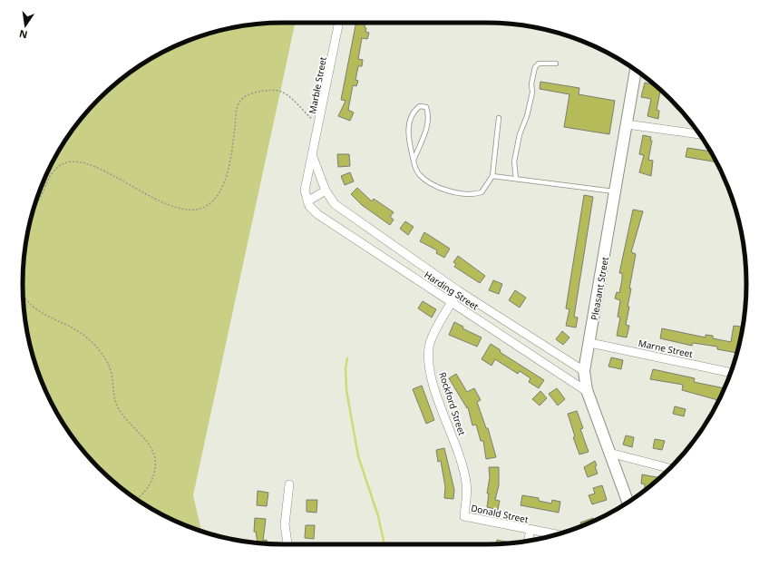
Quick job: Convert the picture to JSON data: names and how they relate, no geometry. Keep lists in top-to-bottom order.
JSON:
{
  "streets": {
    "street": [
      "Marble Street",
      "Pleasant Street",
      "Harding Street",
      "Marne Street",
      "Rockford Street",
      "Donald Street"
    ]
  },
  "crossings": [
    ["Marble Street", "Harding Street"],
    ["Pleasant Street", "Harding Street"],
    ["Pleasant Street", "Marne Street"],
    ["Harding Street", "Rockford Street"],
    ["Rockford Street", "Donald Street"]
  ],
  "north": "bottom"
}
